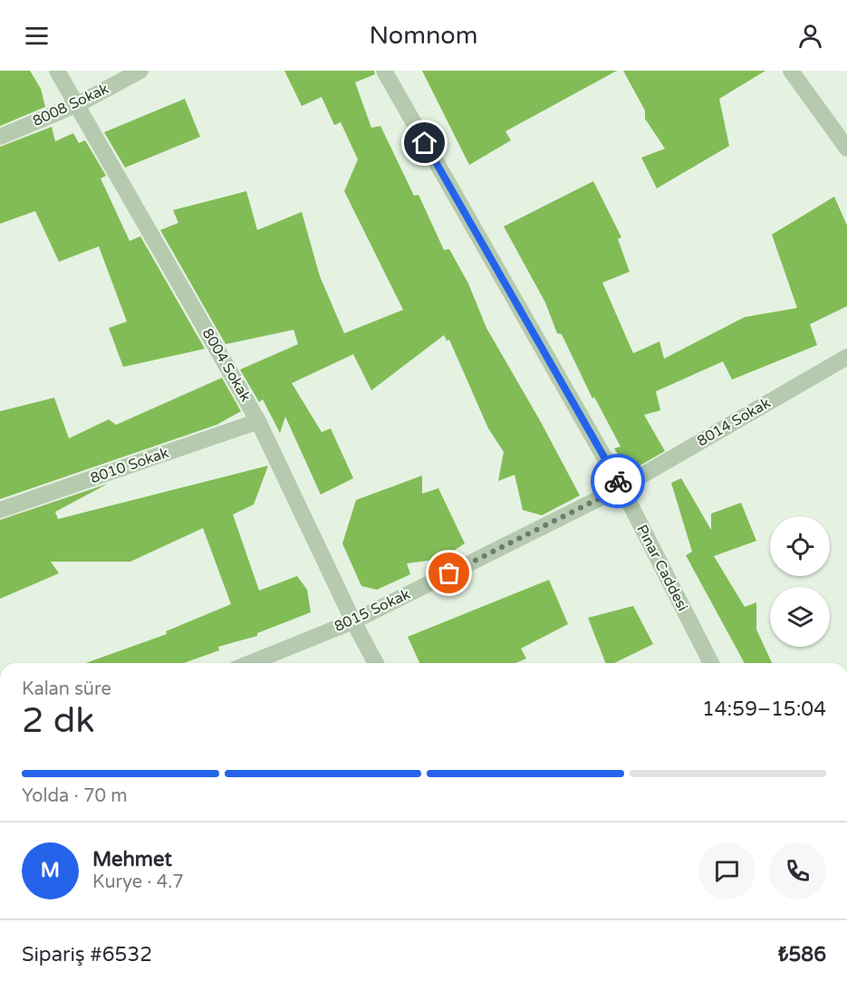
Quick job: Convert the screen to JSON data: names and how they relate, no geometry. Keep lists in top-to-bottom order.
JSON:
{
  "streets": {
    "street": [
      "8008 Sokak",
      "8004 Sokak",
      "8014 Sokak",
      "8010 Sokak",
      "Pınar Caddesi",
      "8015 Sokak"
    ]
  },
  "crossings": [
    ["8008 Sokak", "8004 Sokak"],
    ["8004 Sokak", "8010 Sokak"],
    ["8004 Sokak", "8015 Sokak"],
    ["8014 Sokak", "Pınar Caddesi"],
    ["8014 Sokak", "8015 Sokak"],
    ["Pınar Caddesi", "8015 Sokak"]
  ],
  "page": {
    "header": "Nomnom",
    "heading": ["2 dk", "Kalan süre", "14:59–15:04"],
    "panel": [
      "Mehmet",
      "Kurye · 4.7",
      "Sipariş #6532",
      "₺586"
    ],
    "bar": "Yolda · 70 m",
    "round": "M"
  }
}
